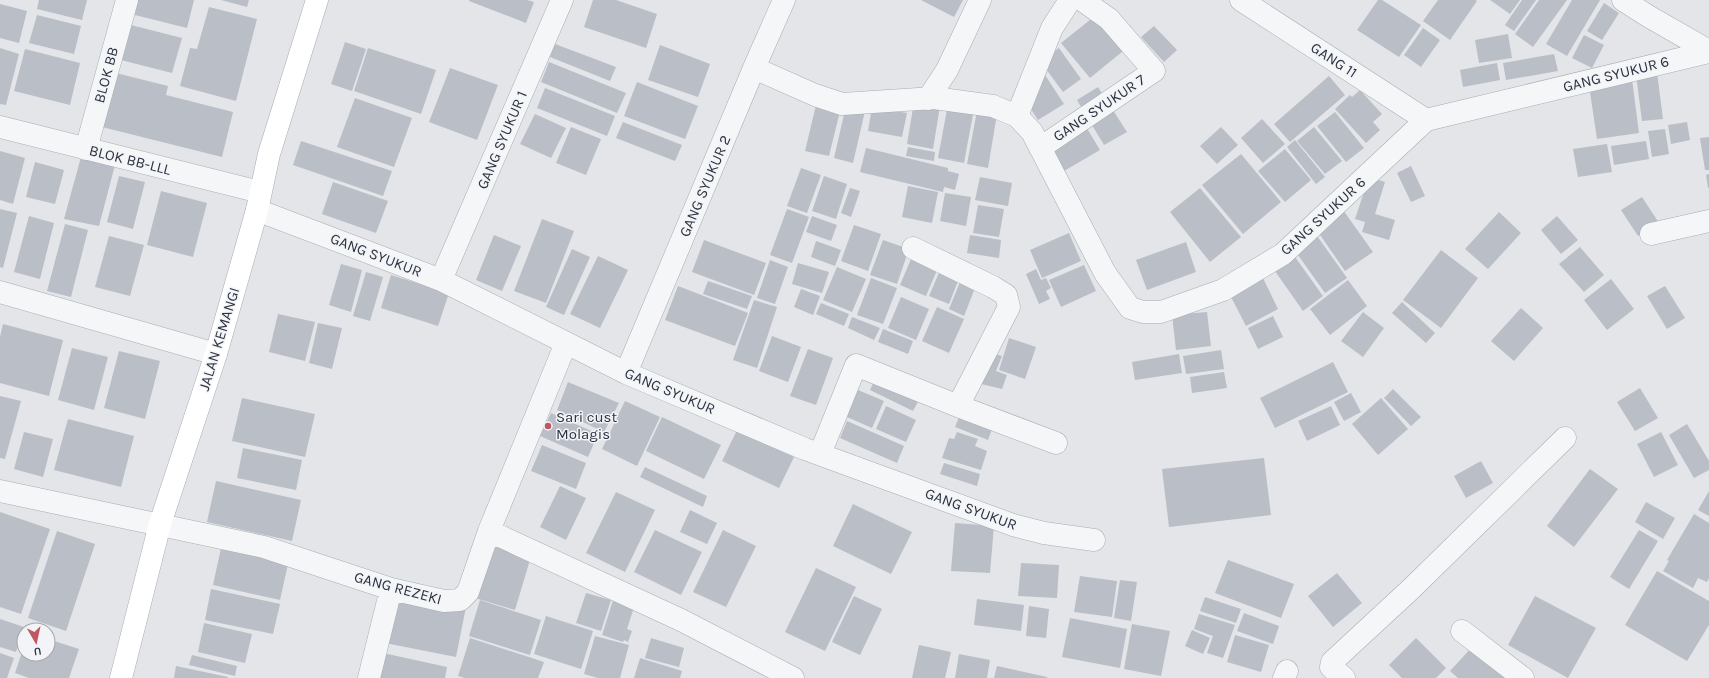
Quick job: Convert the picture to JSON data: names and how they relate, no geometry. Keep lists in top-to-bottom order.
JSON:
{
  "streets": {
    "street": [
      "GANG 11",
      "GANG SYUKUR 6",
      "BLOK BB",
      "GANG SYUKUR 7",
      "GANG SYUKUR 1",
      "BLOK BB-LLL",
      "GANG SYUKUR 2",
      "GANG SYUKUR",
      "JALAN KEMANGI",
      "GANG REZEKI"
    ]
  },
  "crossings": [
    ["GANG 11", "GANG SYUKUR 6"],
    ["GANG SYUKUR 6", "GANG SYUKUR 7"],
    ["GANG SYUKUR 6", "GANG SYUKUR 2"],
    ["BLOK BB", "BLOK BB-LLL"],
    ["GANG SYUKUR 1", "GANG SYUKUR"],
    ["BLOK BB-LLL", "GANG SYUKUR"],
    ["BLOK BB-LLL", "JALAN KEMANGI"],
    ["GANG SYUKUR 2", "GANG SYUKUR"],
    ["GANG SYUKUR", "JALAN KEMANGI"],
    ["GANG SYUKUR", "GANG REZEKI"],
    ["JALAN KEMANGI", "GANG REZEKI"]
  ],
  "places": ["Sari cust Molagis"],
  "north": "bottom"
}
